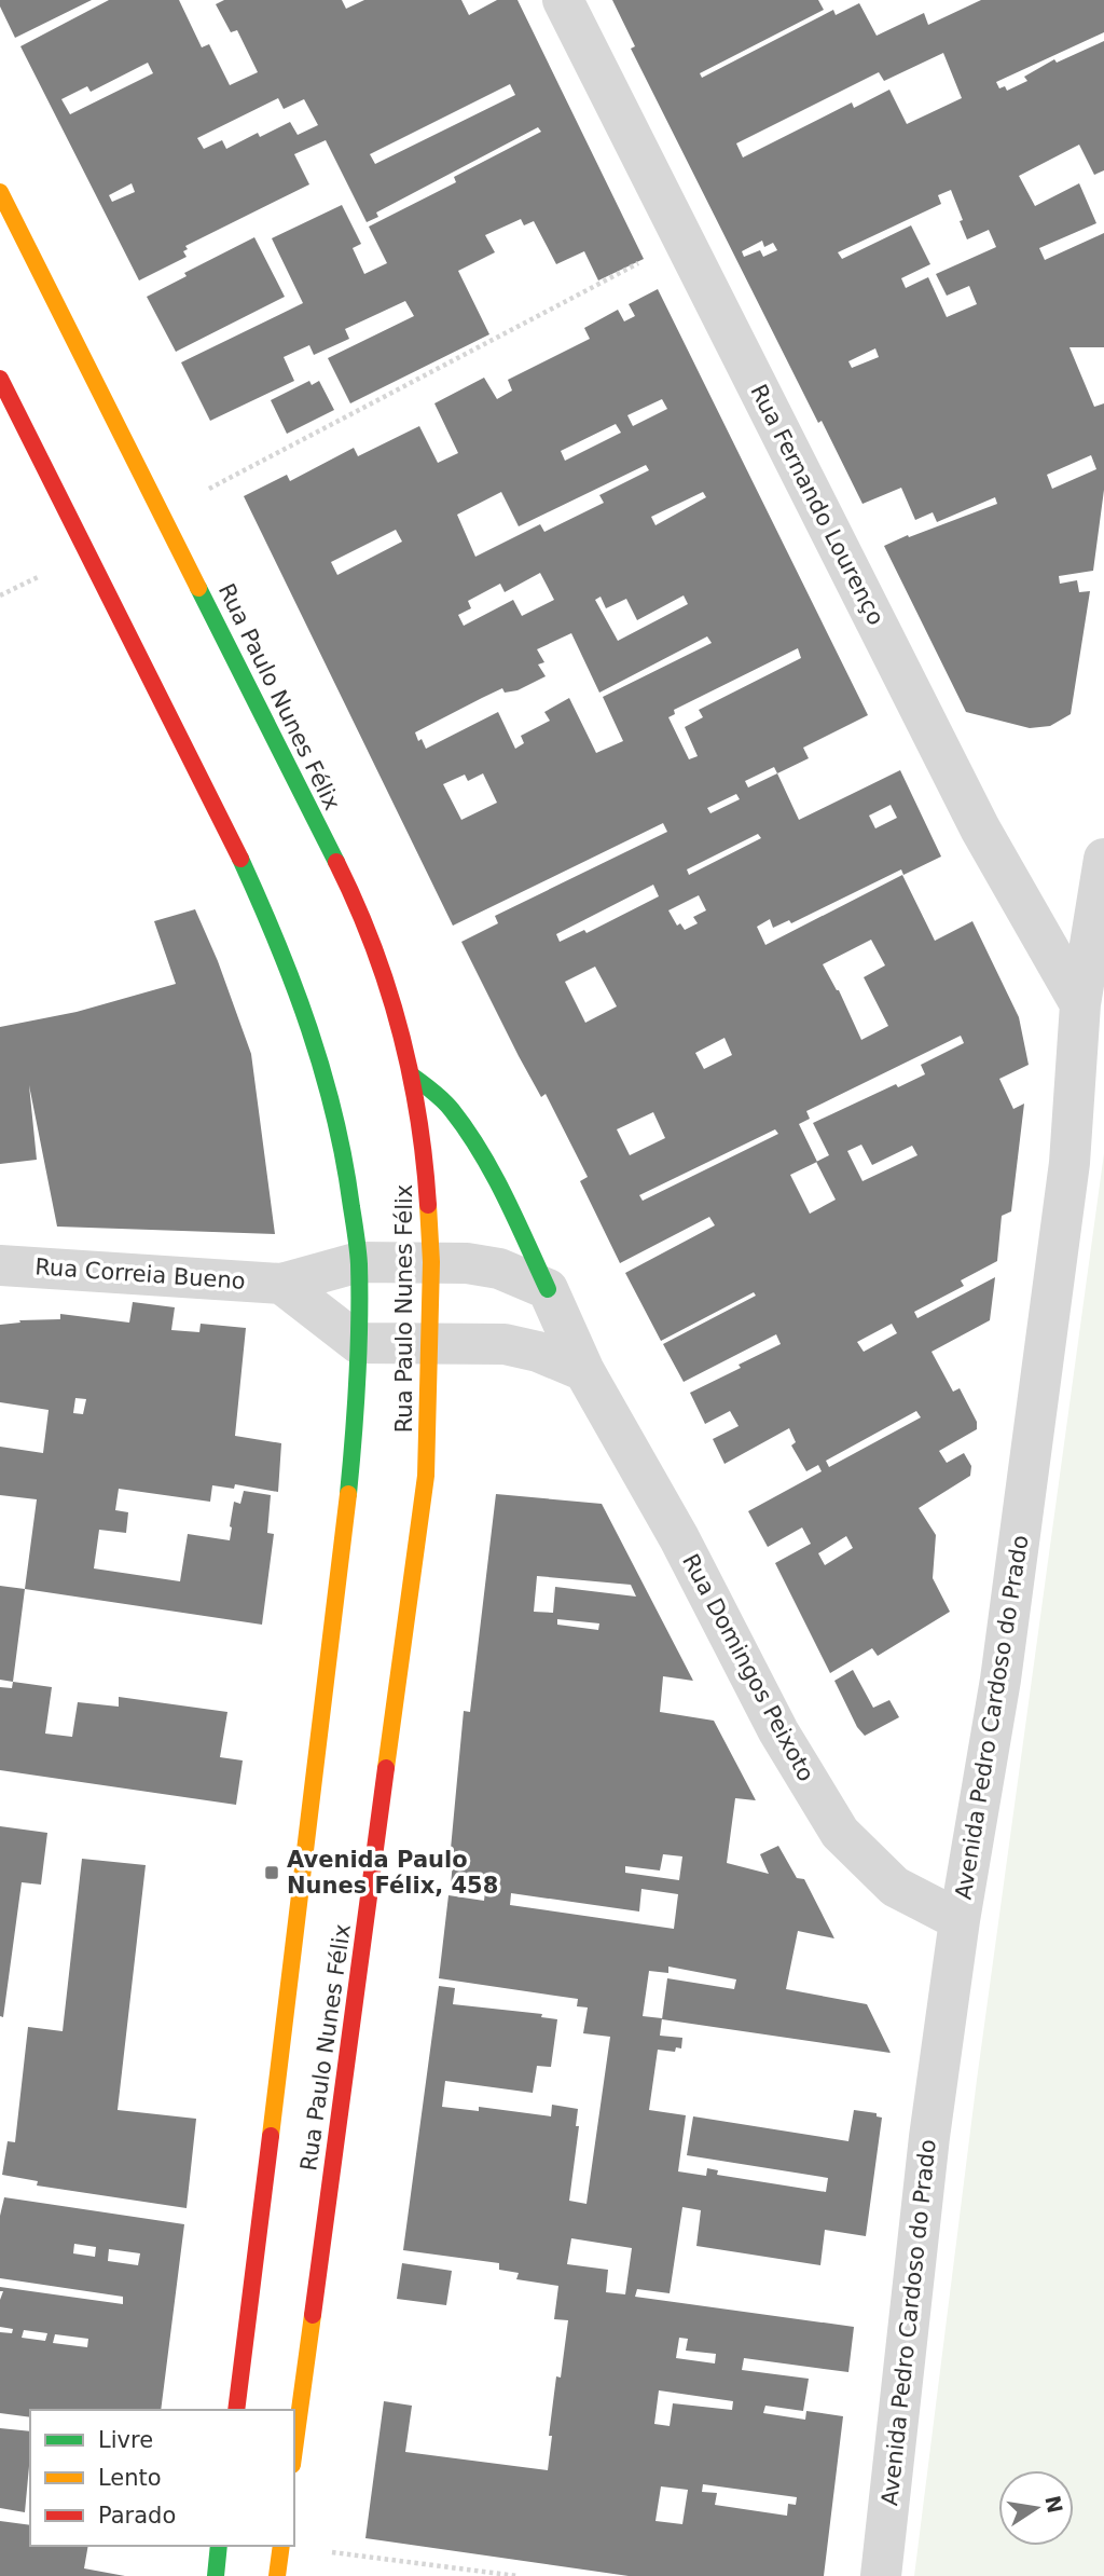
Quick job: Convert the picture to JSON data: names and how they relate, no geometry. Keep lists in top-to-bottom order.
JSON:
{
  "streets": {
    "main road": ["Rua Paulo Nunes Félix"],
    "street": [
      "Rua Fernando Lourenço",
      "Rua Correia Bueno",
      "Rua Domingos Peixoto",
      "Avenida Pedro Cardoso do Prado"
    ]
  },
  "crossings": [
    ["Rua Fernando Lourenço", "Avenida Pedro Cardoso do Prado"],
    ["Rua Paulo Nunes Félix", "Rua Correia Bueno"],
    ["Rua Domingos Peixoto", "Avenida Pedro Cardoso do Prado"]
  ],
  "places": {
    "transit": ["Avenida Paulo Nunes Félix, 458"]
  },
  "legend": ["Livre", "Lento", "Parado"],
  "north": "right"
}
